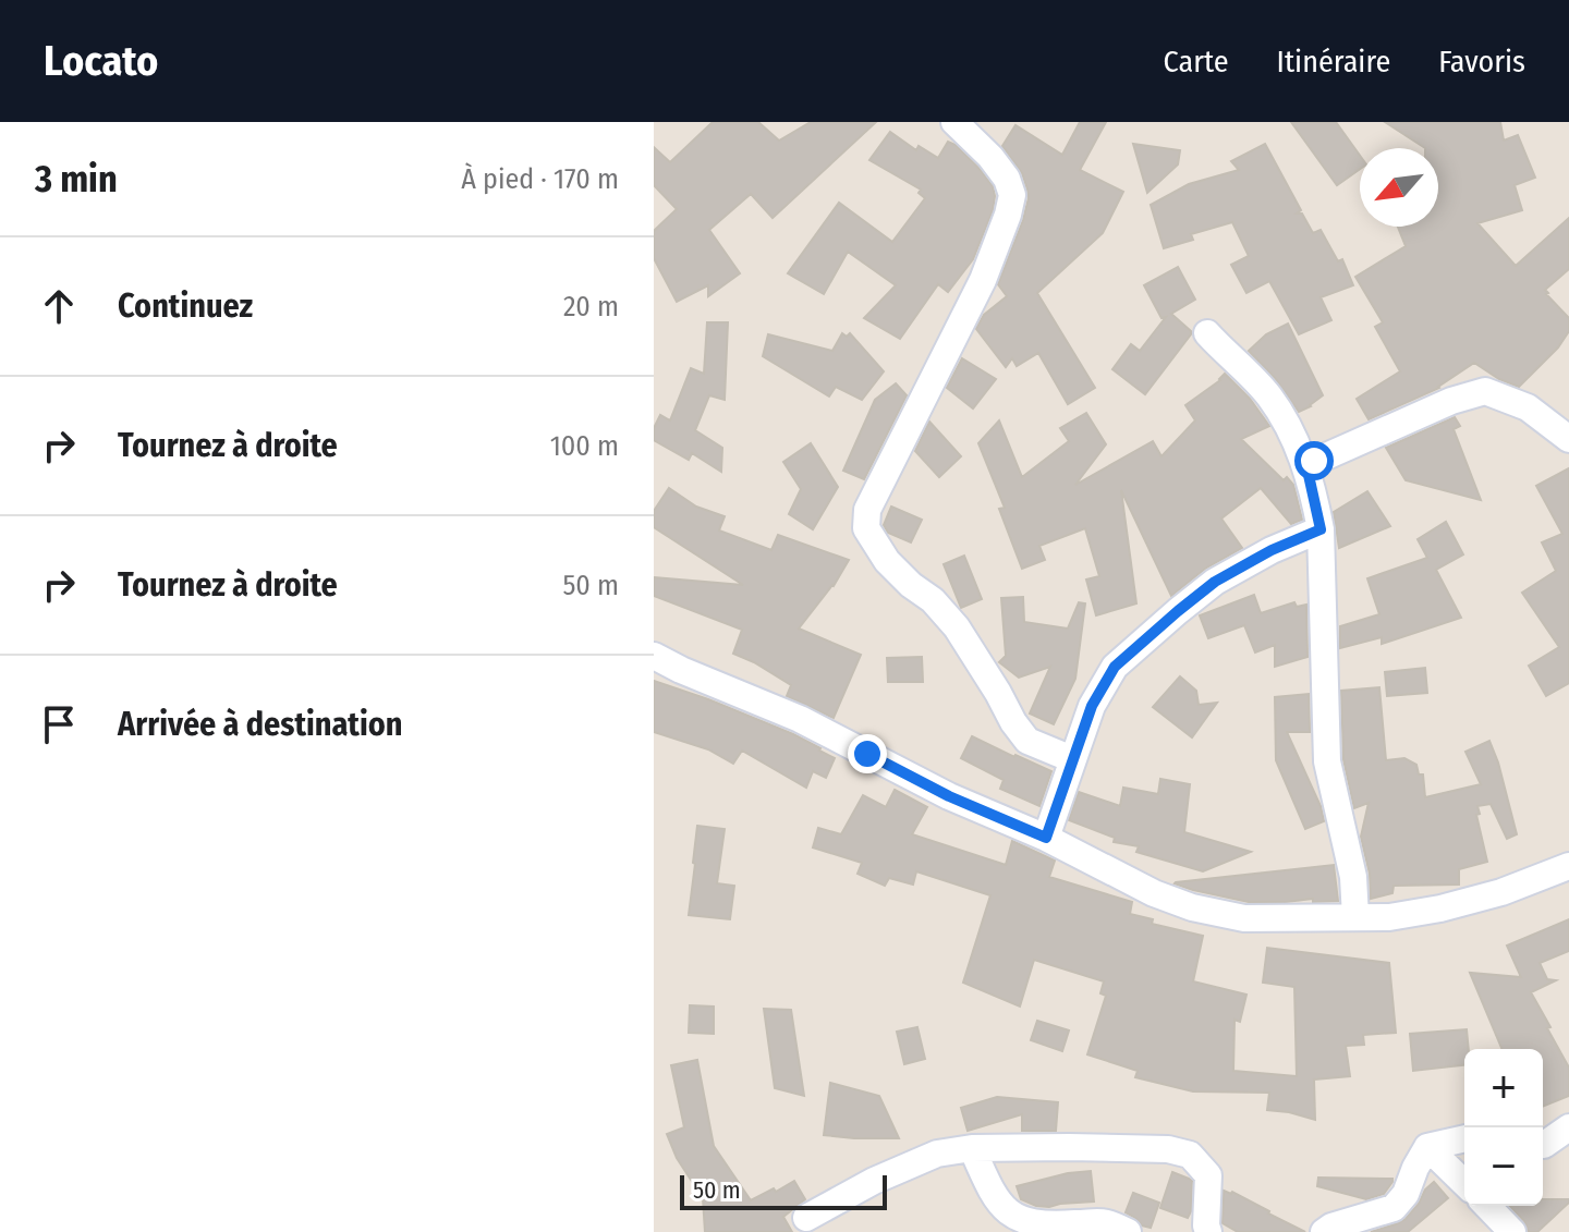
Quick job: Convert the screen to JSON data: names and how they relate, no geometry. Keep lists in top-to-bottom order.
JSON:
{
  "scale_bar": "50 m",
  "north": "bottom left",
  "page": {
    "header": "Locato",
    "nav": ["Carte", "Itinéraire", "Favoris"],
    "heading": ["3 min", "À pied · 170 m"],
    "list": [
      ["Continuez", "20 m"],
      ["Tournez à droite", "100 m"],
      ["Tournez à droite", "50 m"],
      "Arrivée à destination"
    ],
    "map_buttons": ["+", "−"],
    "scale": "50 m"
  }
}
